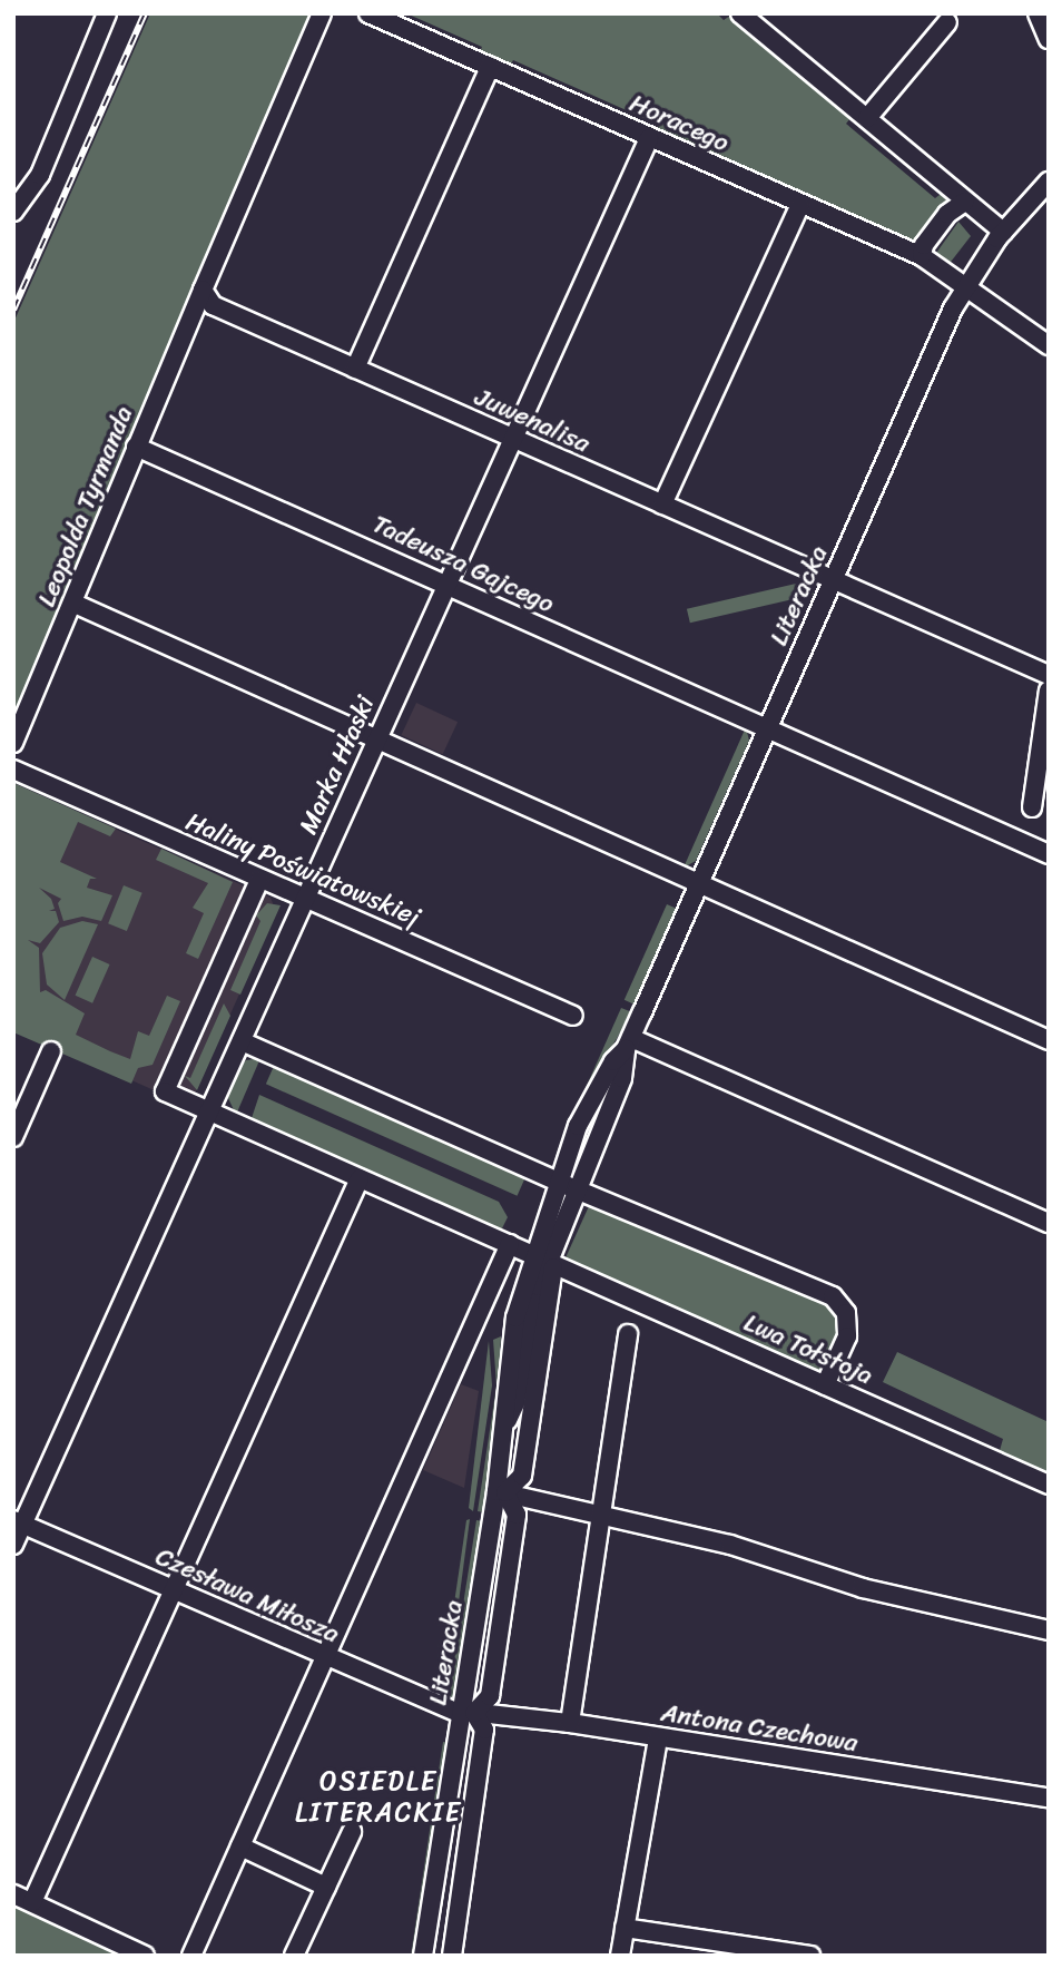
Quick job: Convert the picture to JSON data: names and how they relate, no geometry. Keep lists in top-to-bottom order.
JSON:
{
  "streets": {
    "street": [
      "Horacego",
      "Juwenalisa",
      "Leopolda Tyrmanda",
      "Tadeusza Gajcego",
      "Literacka",
      "Marka Hłaski",
      "Haliny Poświatowskiej",
      "Lwa Tołstoja",
      "Czesława Miłosza",
      "Antona Czechowa"
    ]
  },
  "crossings": [
    ["Horacego", "Literacka"],
    ["Horacego", "Marka Hłaski"],
    ["Juwenalisa", "Leopolda Tyrmanda"],
    ["Juwenalisa", "Literacka"],
    ["Juwenalisa", "Marka Hłaski"],
    ["Leopolda Tyrmanda", "Tadeusza Gajcego"],
    ["Tadeusza Gajcego", "Literacka"],
    ["Tadeusza Gajcego", "Marka Hłaski"],
    ["Literacka", "Lwa Tołstoja"],
    ["Literacka", "Czesława Miłosza"],
    ["Literacka", "Antona Czechowa"],
    ["Marka Hłaski", "Haliny Poświatowskiej"],
    ["Marka Hłaski", "Lwa Tołstoja"],
    ["Marka Hłaski", "Czesława Miłosza"],
    ["Haliny Poświatowskiej", "Lwa Tołstoja"],
    ["Czesława Miłosza", "Antona Czechowa"]
  ],
  "districts": ["OSIEDLE LITERACKIE"]
}
